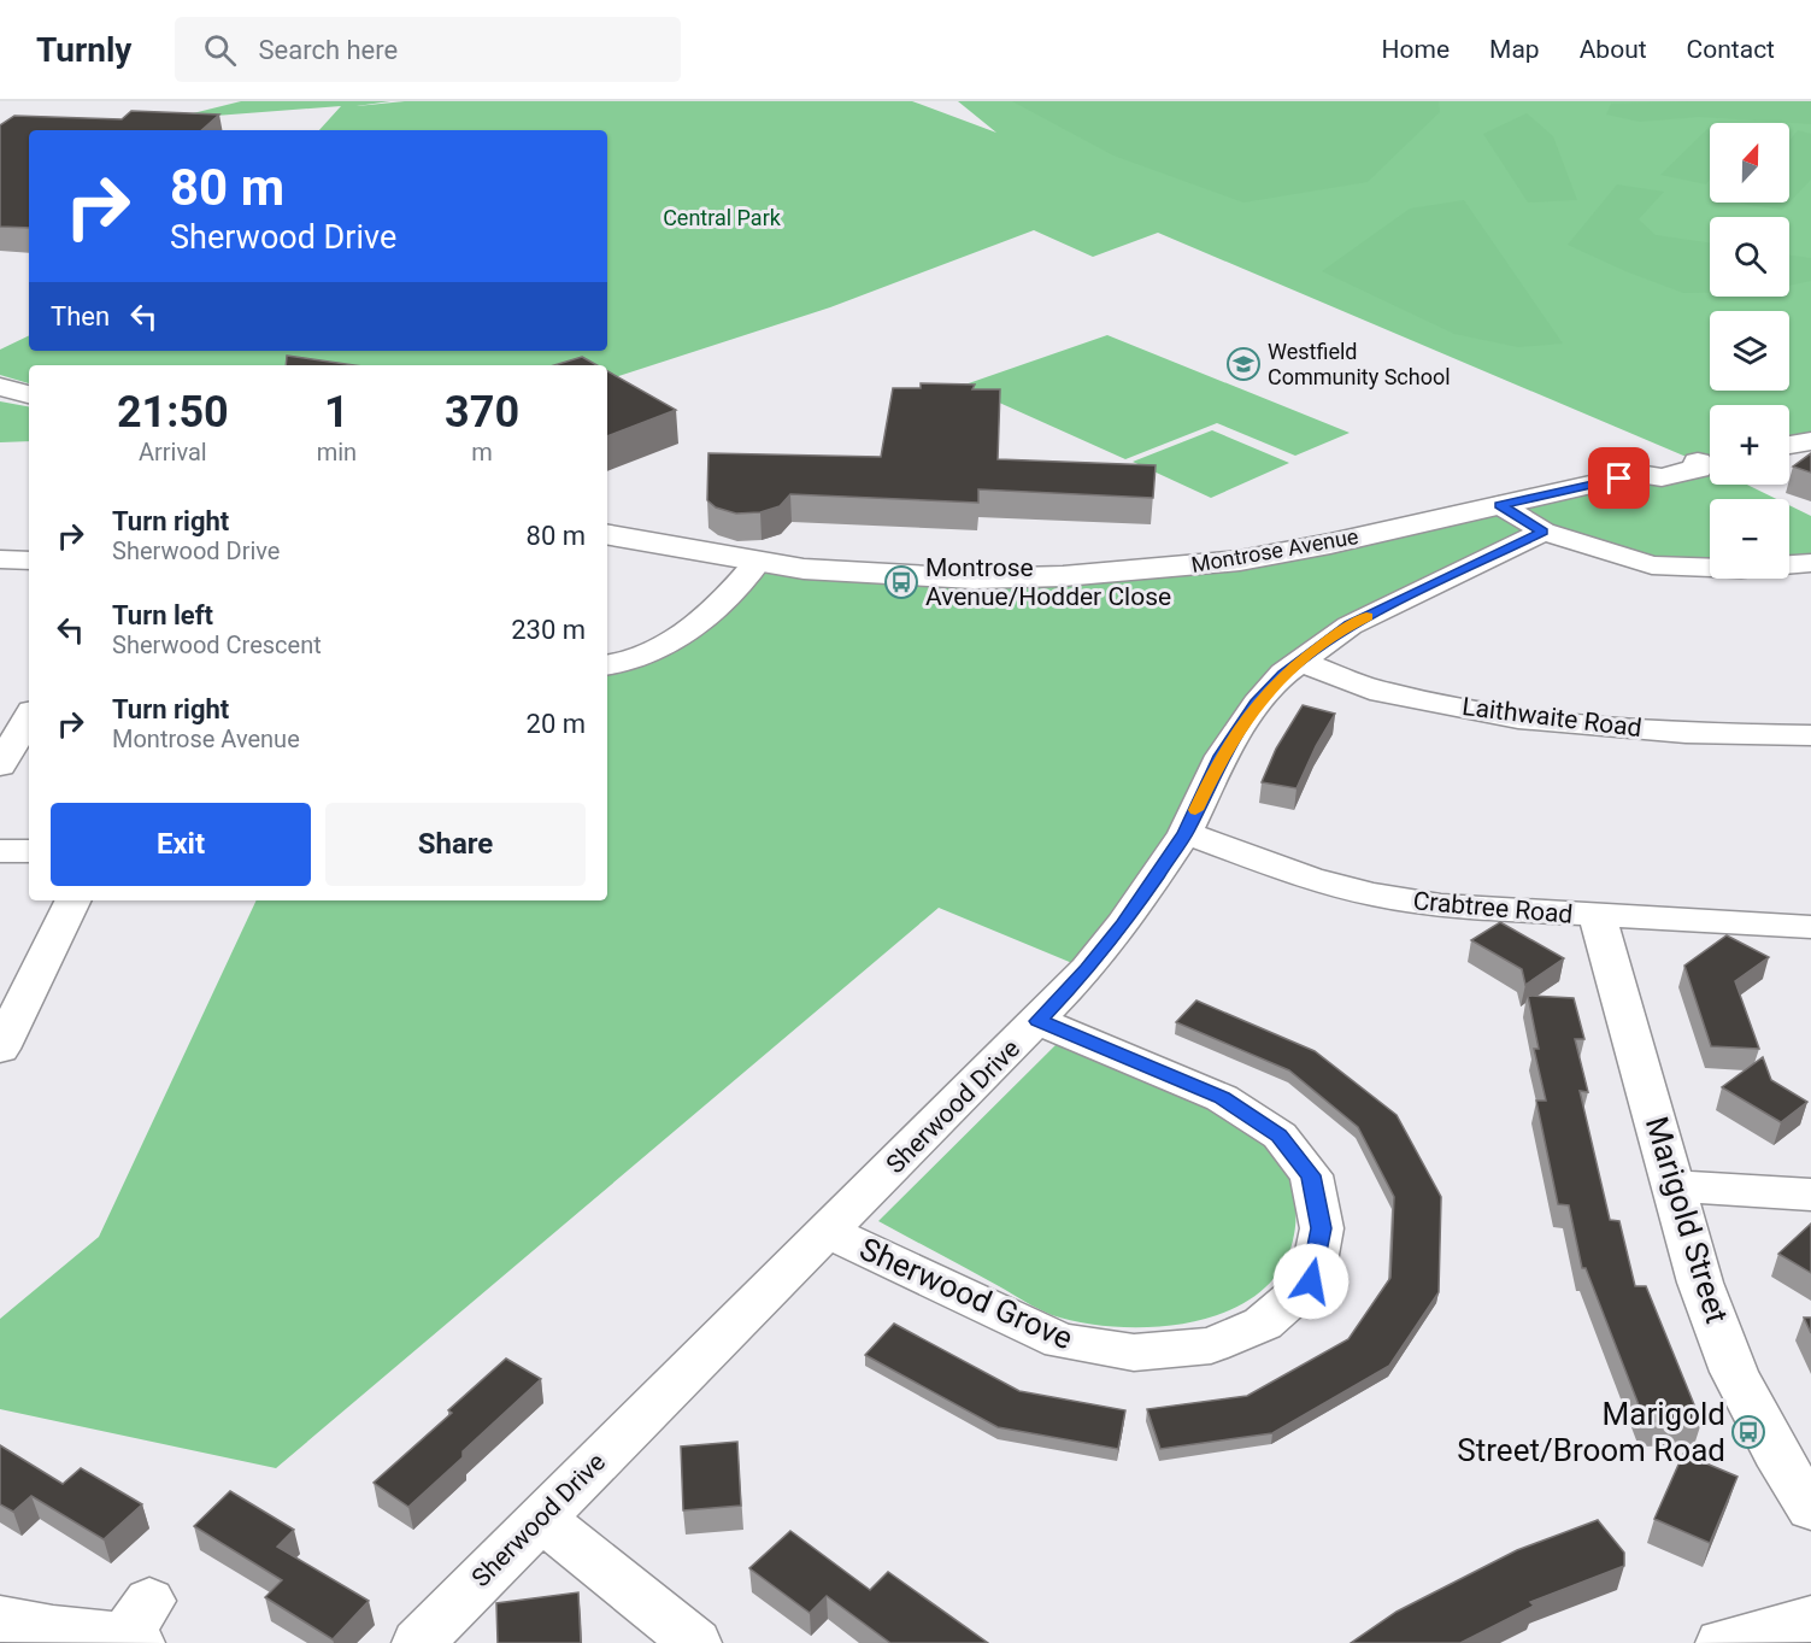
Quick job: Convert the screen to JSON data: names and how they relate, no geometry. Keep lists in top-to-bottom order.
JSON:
{
  "streets": {
    "street": [
      "Montrose Avenue",
      "Laithwaite Road",
      "Crabtree Road",
      "Sherwood Drive",
      "Marigold Street",
      "Sherwood Grove"
    ]
  },
  "crossings": [
    ["Laithwaite Road", "Sherwood Drive"],
    ["Crabtree Road", "Sherwood Drive"],
    ["Crabtree Road", "Marigold Street"],
    ["Sherwood Drive", "Sherwood Grove"]
  ],
  "parks": ["Central Park"],
  "places": {
    "school or university": ["Westfield Community School"],
    "bus stop": ["Montrose Avenue/Hodder Close", "Marigold Street/Broom Road"]
  },
  "north": "top",
  "page": {
    "header": "Turnly",
    "search": "Search here",
    "nav": [
      "Home",
      "Map",
      "About",
      "Contact"
    ],
    "map_buttons": ["+", "−"],
    "turn": ["80 m", "Sherwood Drive"],
    "then": "Then",
    "eta": [
      "21:50",
      "Arrival",
      "1",
      "min",
      "370",
      "m"
    ],
    "list": [
      {
        "name": "Turn right",
        "note": "Sherwood Drive",
        "value": "80 m"
      },
      {
        "name": "Turn left",
        "note": "Sherwood Crescent",
        "value": "230 m"
      },
      {
        "name": "Turn right",
        "note": "Montrose Avenue",
        "value": "20 m"
      }
    ],
    "buttons": ["Exit", "Share"]
  }
}
